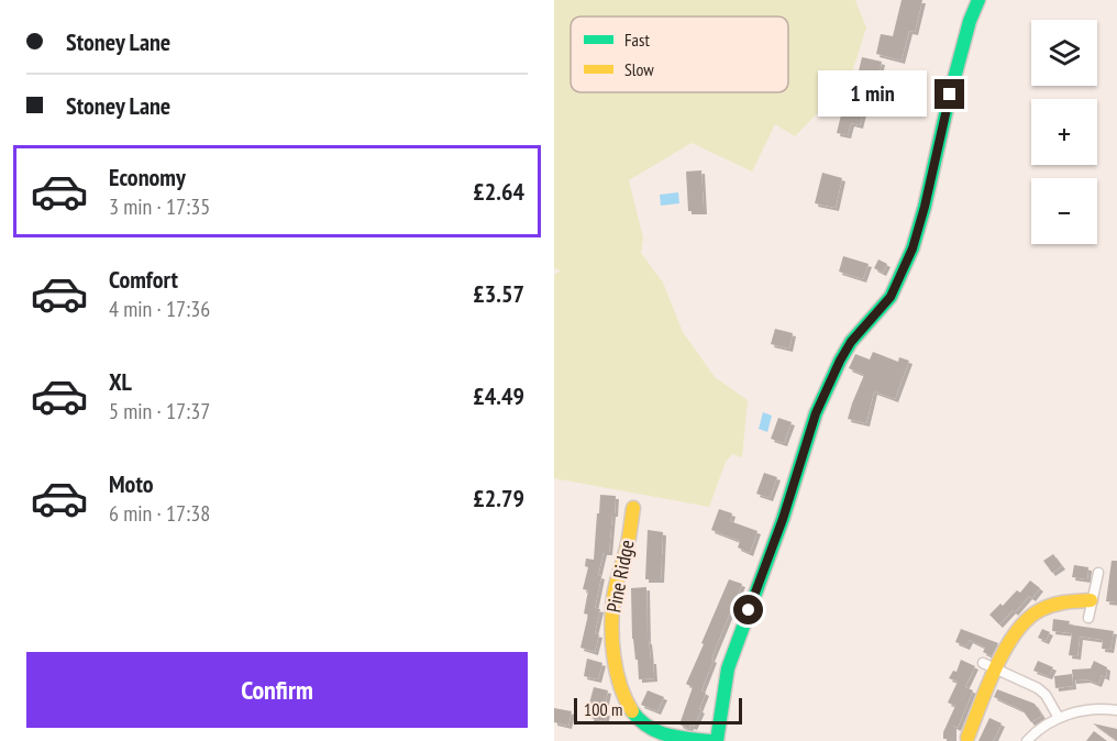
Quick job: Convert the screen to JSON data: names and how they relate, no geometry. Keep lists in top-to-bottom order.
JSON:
{
  "streets": {
    "street": ["Pine Ridge"]
  },
  "legend": ["Fast", "Slow"],
  "scale_bar": "100 m",
  "page": {
    "banner": ["Stoney Lane", "Stoney Lane"],
    "map_buttons": ["+", "−"],
    "bubble": "1 min",
    "list": [
      {
        "name": "Economy",
        "note": "3 min · 17:35",
        "value": "£2.64"
      },
      {
        "name": "Comfort",
        "note": "4 min · 17:36",
        "value": "£3.57"
      },
      {
        "name": "XL",
        "note": "5 min · 17:37",
        "value": "£4.49"
      },
      {
        "name": "Moto",
        "note": "6 min · 17:38",
        "value": "£2.79"
      }
    ],
    "buttons": "Confirm",
    "scale": "100 m"
  }
}
